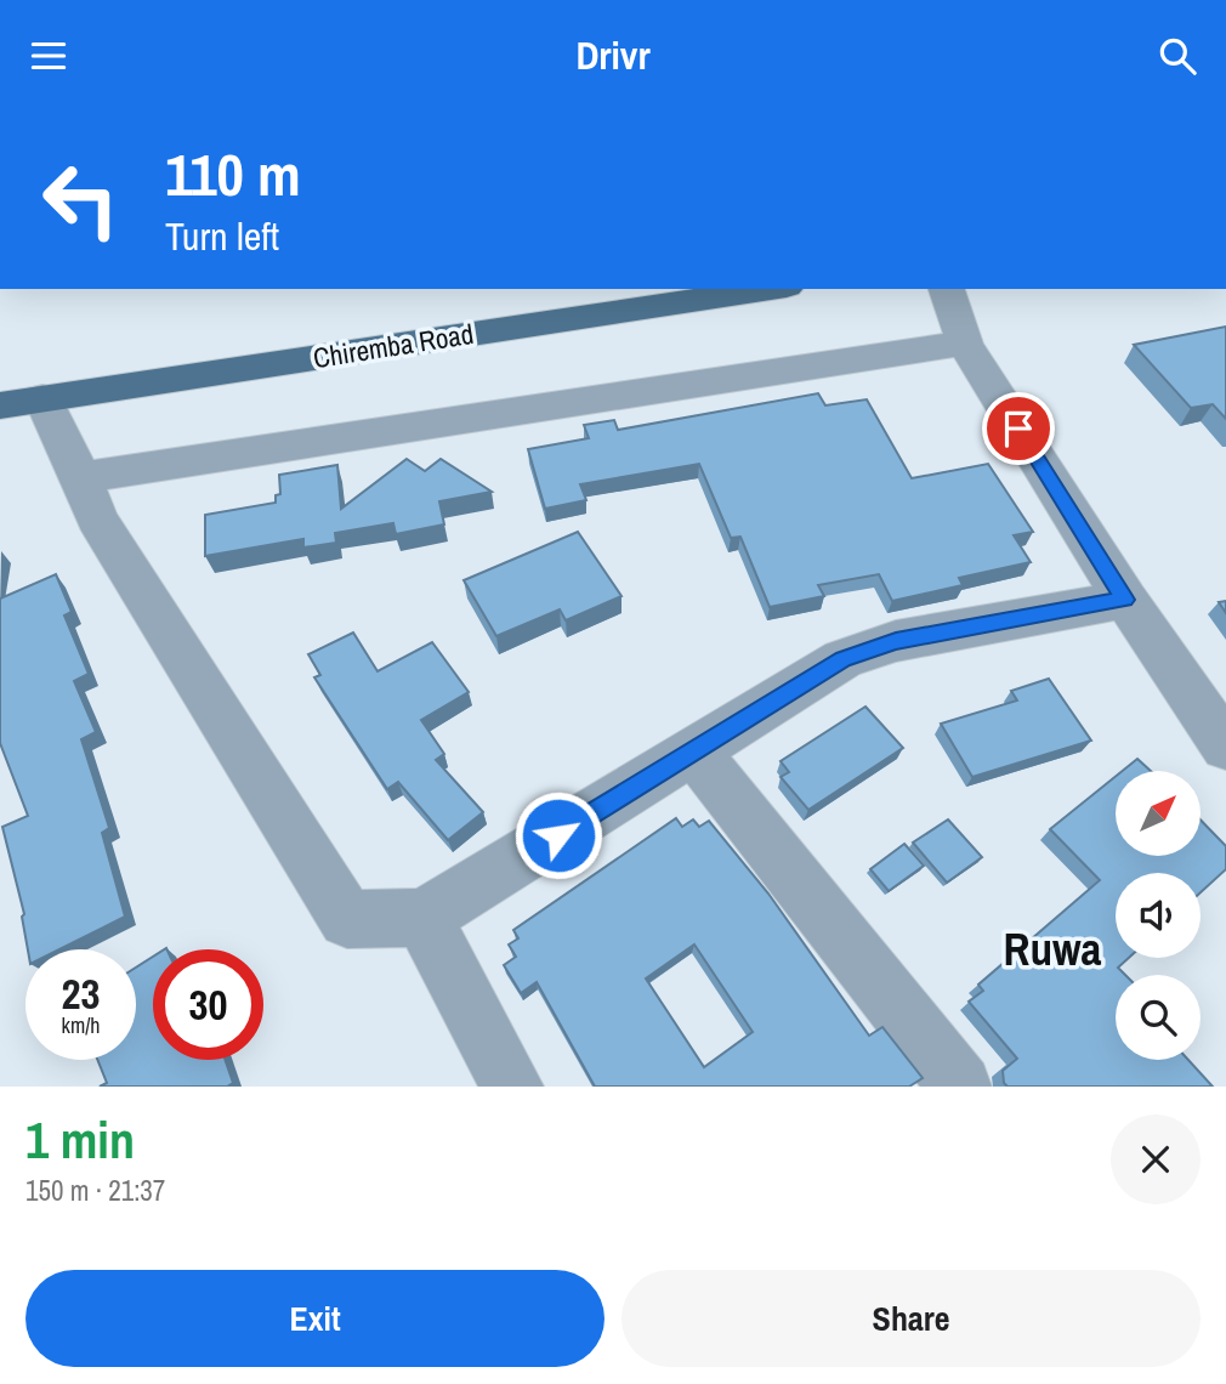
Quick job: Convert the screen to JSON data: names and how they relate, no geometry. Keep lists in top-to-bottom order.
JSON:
{
  "streets": {
    "main road": ["Chiremba Road"]
  },
  "districts": ["Ruwa"],
  "north": "top right",
  "page": {
    "header": "Drivr",
    "turn": ["110 m", "Turn left"],
    "speed": "23 km/h",
    "limit": "30",
    "heading": ["1 min", "150 m · 21:37"],
    "buttons": ["Exit", "Share"]
  }
}
